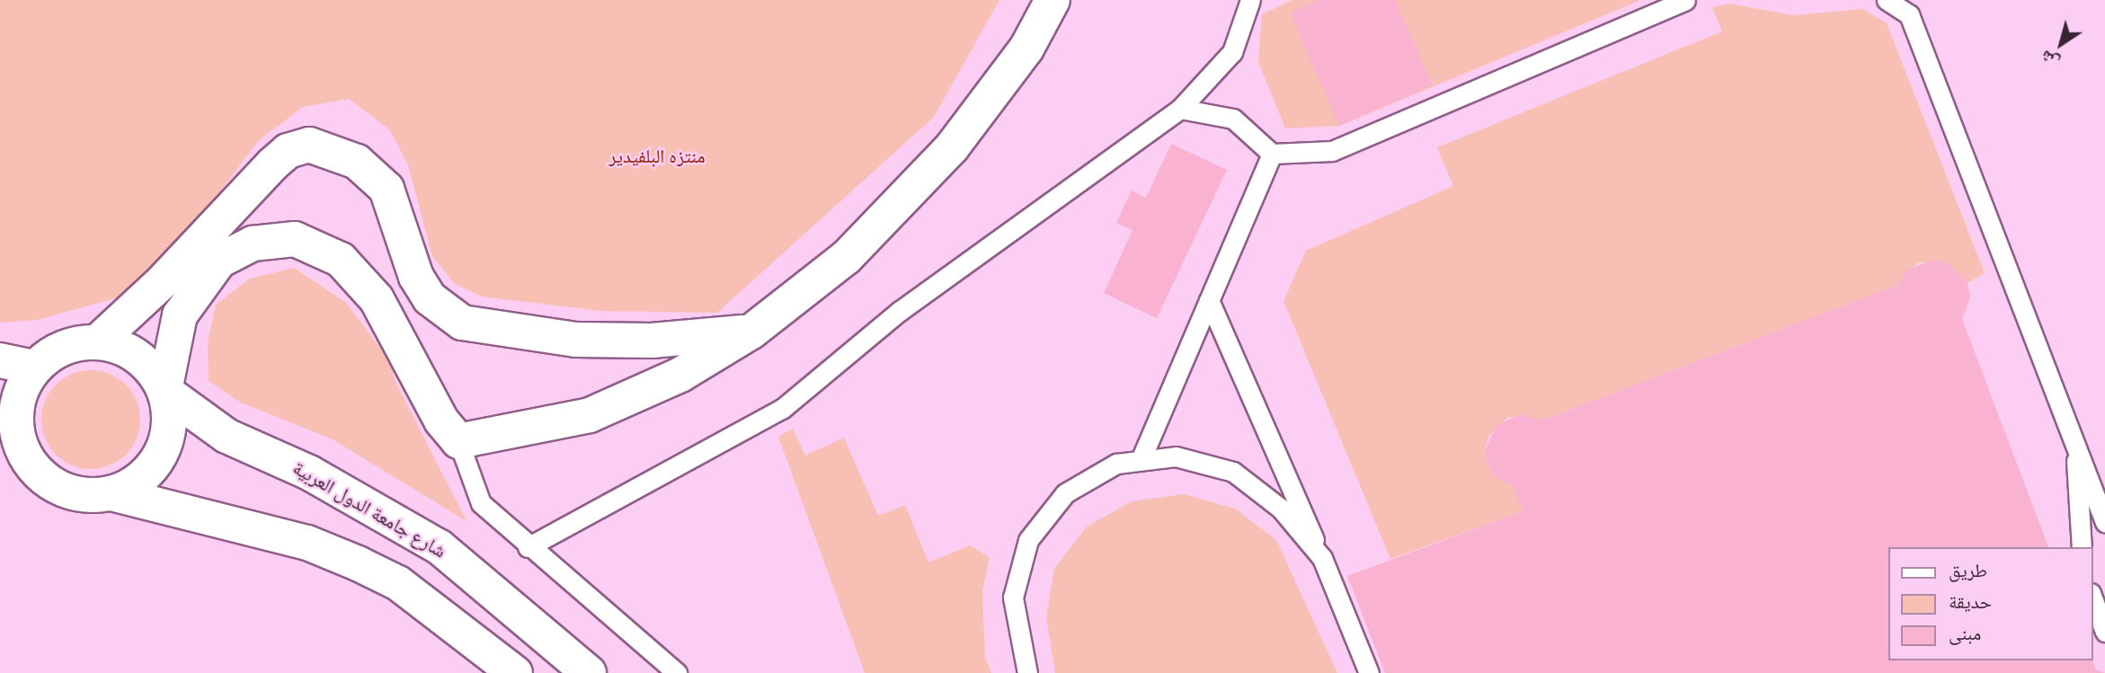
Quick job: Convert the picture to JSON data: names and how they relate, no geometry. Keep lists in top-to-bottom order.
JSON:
{
  "streets": {
    "street": ["شارع جامعة الدول العربية"]
  },
  "parks": ["منتزه البلفيدير"],
  "legend": ["طريق", "حديقة", "مبنى"],
  "north": "bottom left"
}
